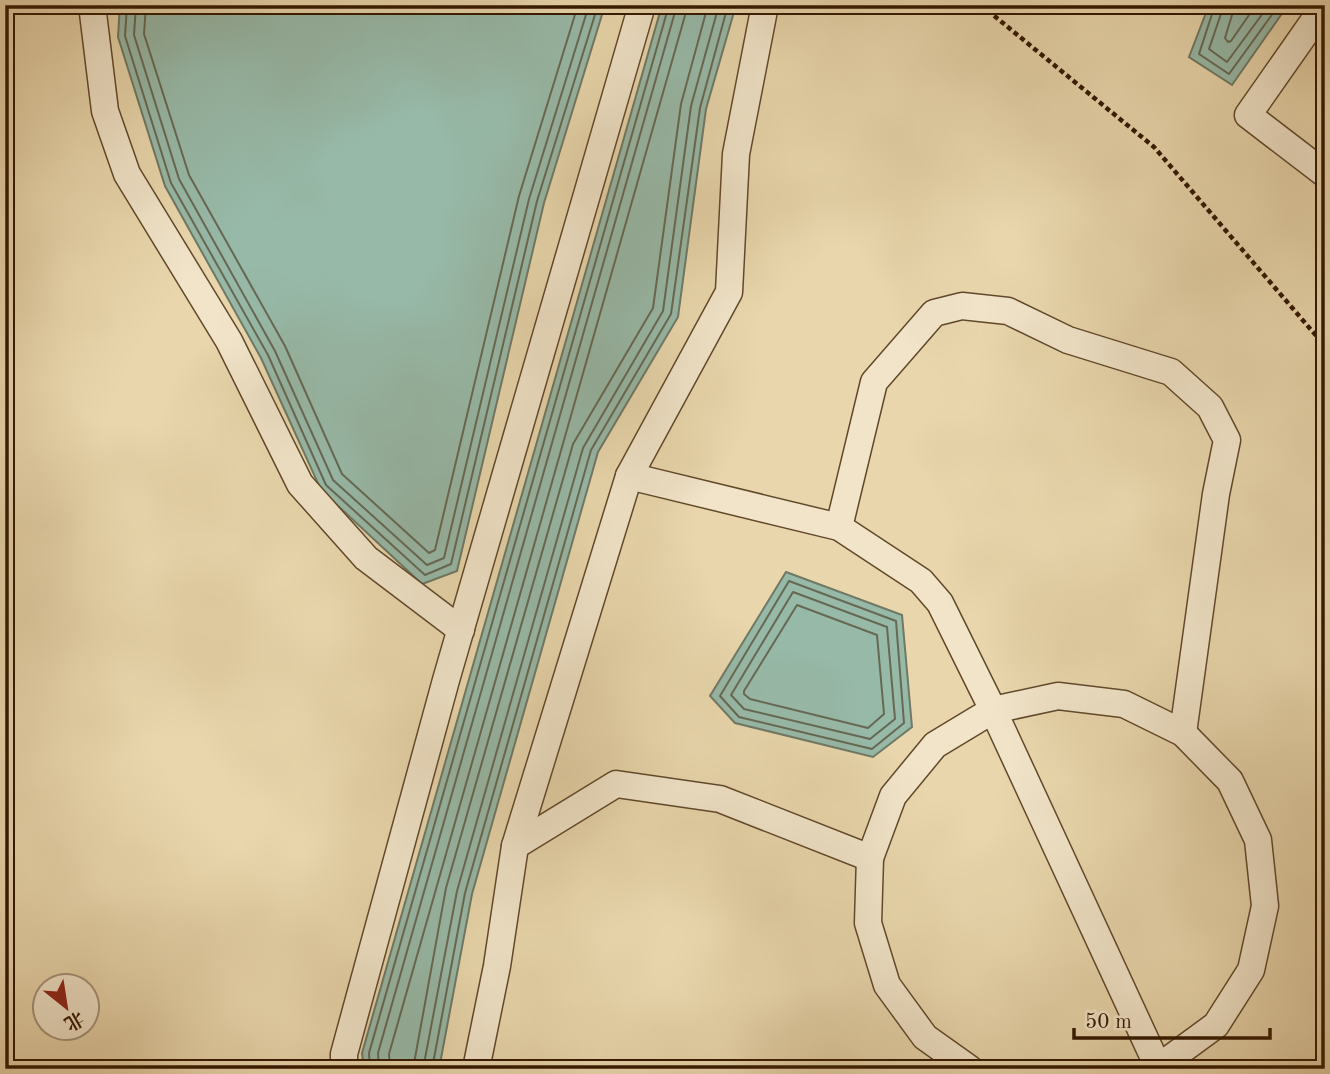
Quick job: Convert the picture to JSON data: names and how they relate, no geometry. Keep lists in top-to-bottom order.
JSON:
{
  "scale_bar": "50 m",
  "north": "bottom right"
}
